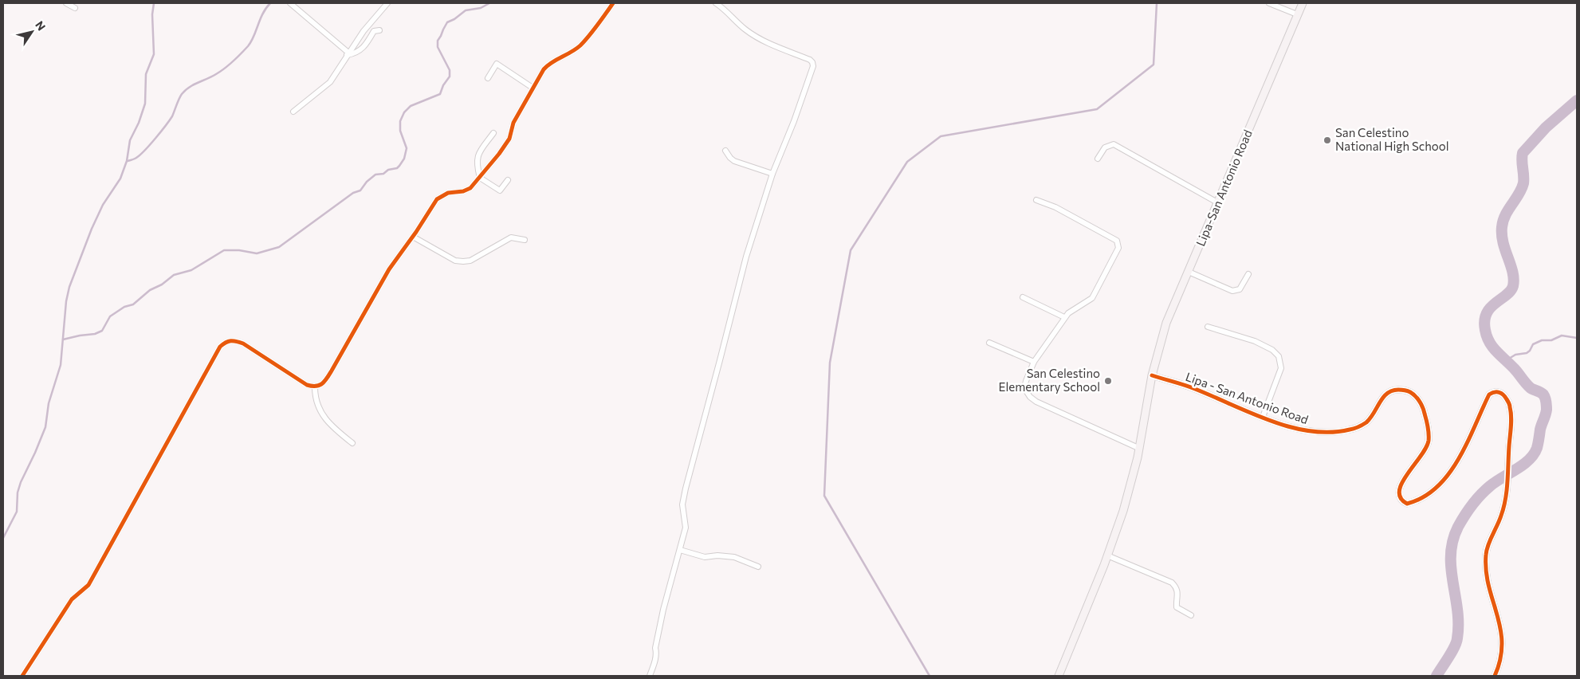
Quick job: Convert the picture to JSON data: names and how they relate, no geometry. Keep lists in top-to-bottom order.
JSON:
{
  "streets": {
    "main road": ["Lipa-San Antonio Road"],
    "street": ["Lipa - San Antonio Road"]
  },
  "crossings": [
    ["Lipa-San Antonio Road", "Lipa - San Antonio Road"]
  ],
  "places": ["San Celestino National High School", "San Celestino Elementary School"],
  "north": "top right"
}
